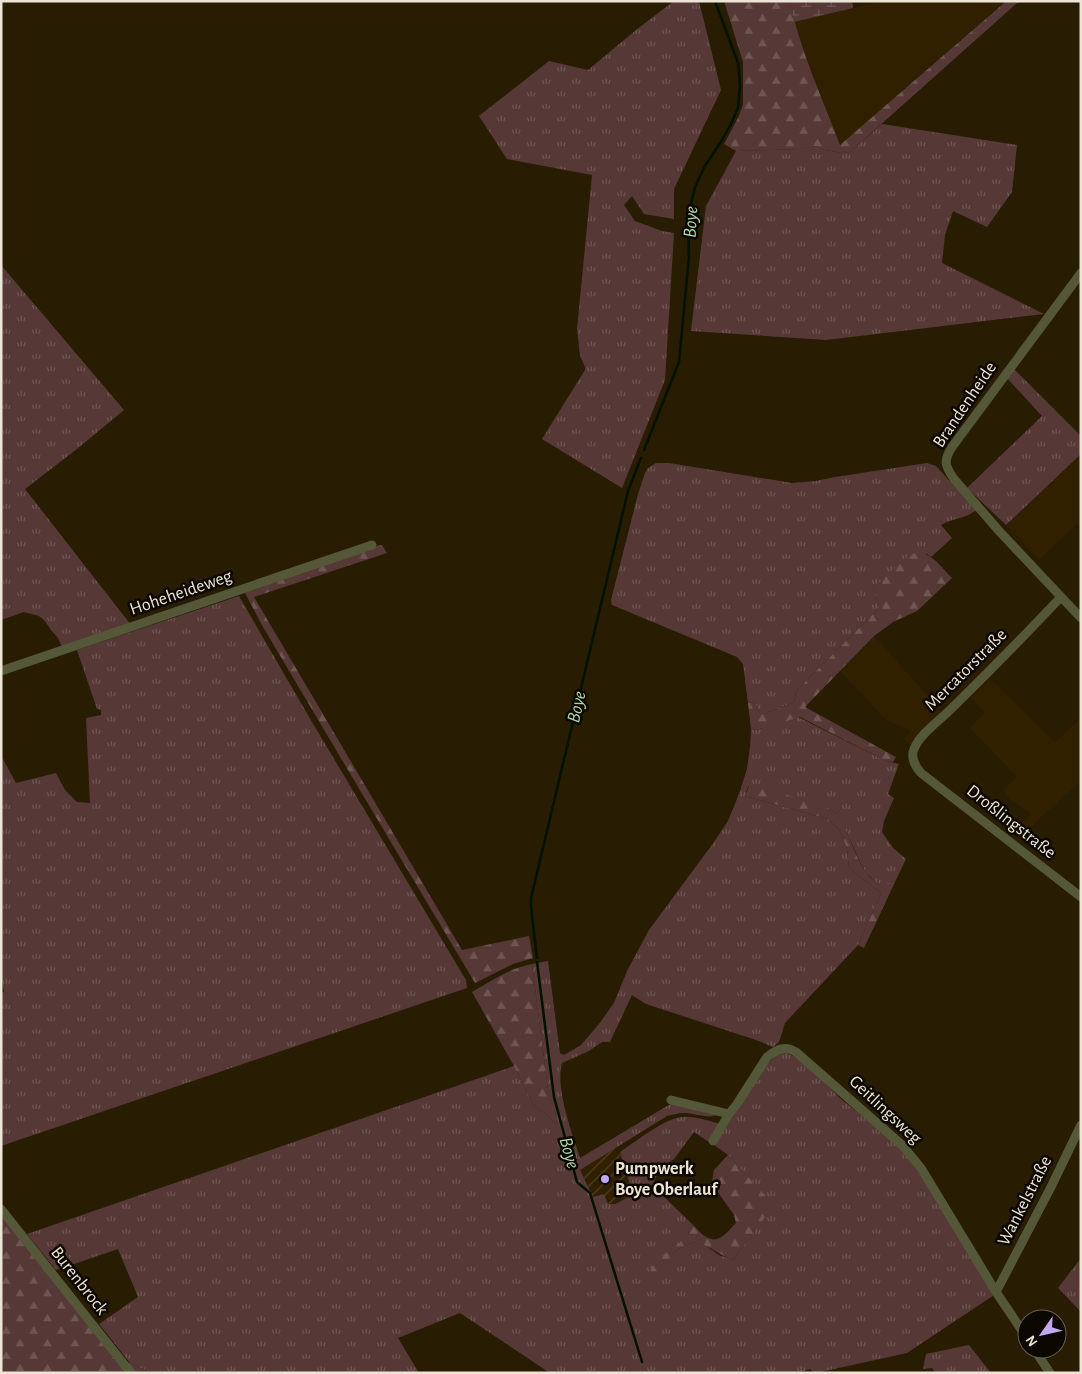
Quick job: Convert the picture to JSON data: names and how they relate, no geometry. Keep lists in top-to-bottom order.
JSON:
{
  "streets": {
    "street": [
      "Brandenheide",
      "Hoheheideweg",
      "Mercatorstraße",
      "Droßlingstraße",
      "Geitlingsweg",
      "Wankelstraße",
      "Burenbrock"
    ]
  },
  "crossings": [
    ["Brandenheide", "Mercatorstraße"],
    ["Mercatorstraße", "Droßlingstraße"],
    ["Geitlingsweg", "Wankelstraße"]
  ],
  "water": ["Boye"],
  "places": ["Pumpwerk Boye Oberlauf"],
  "north": "bottom left"
}
